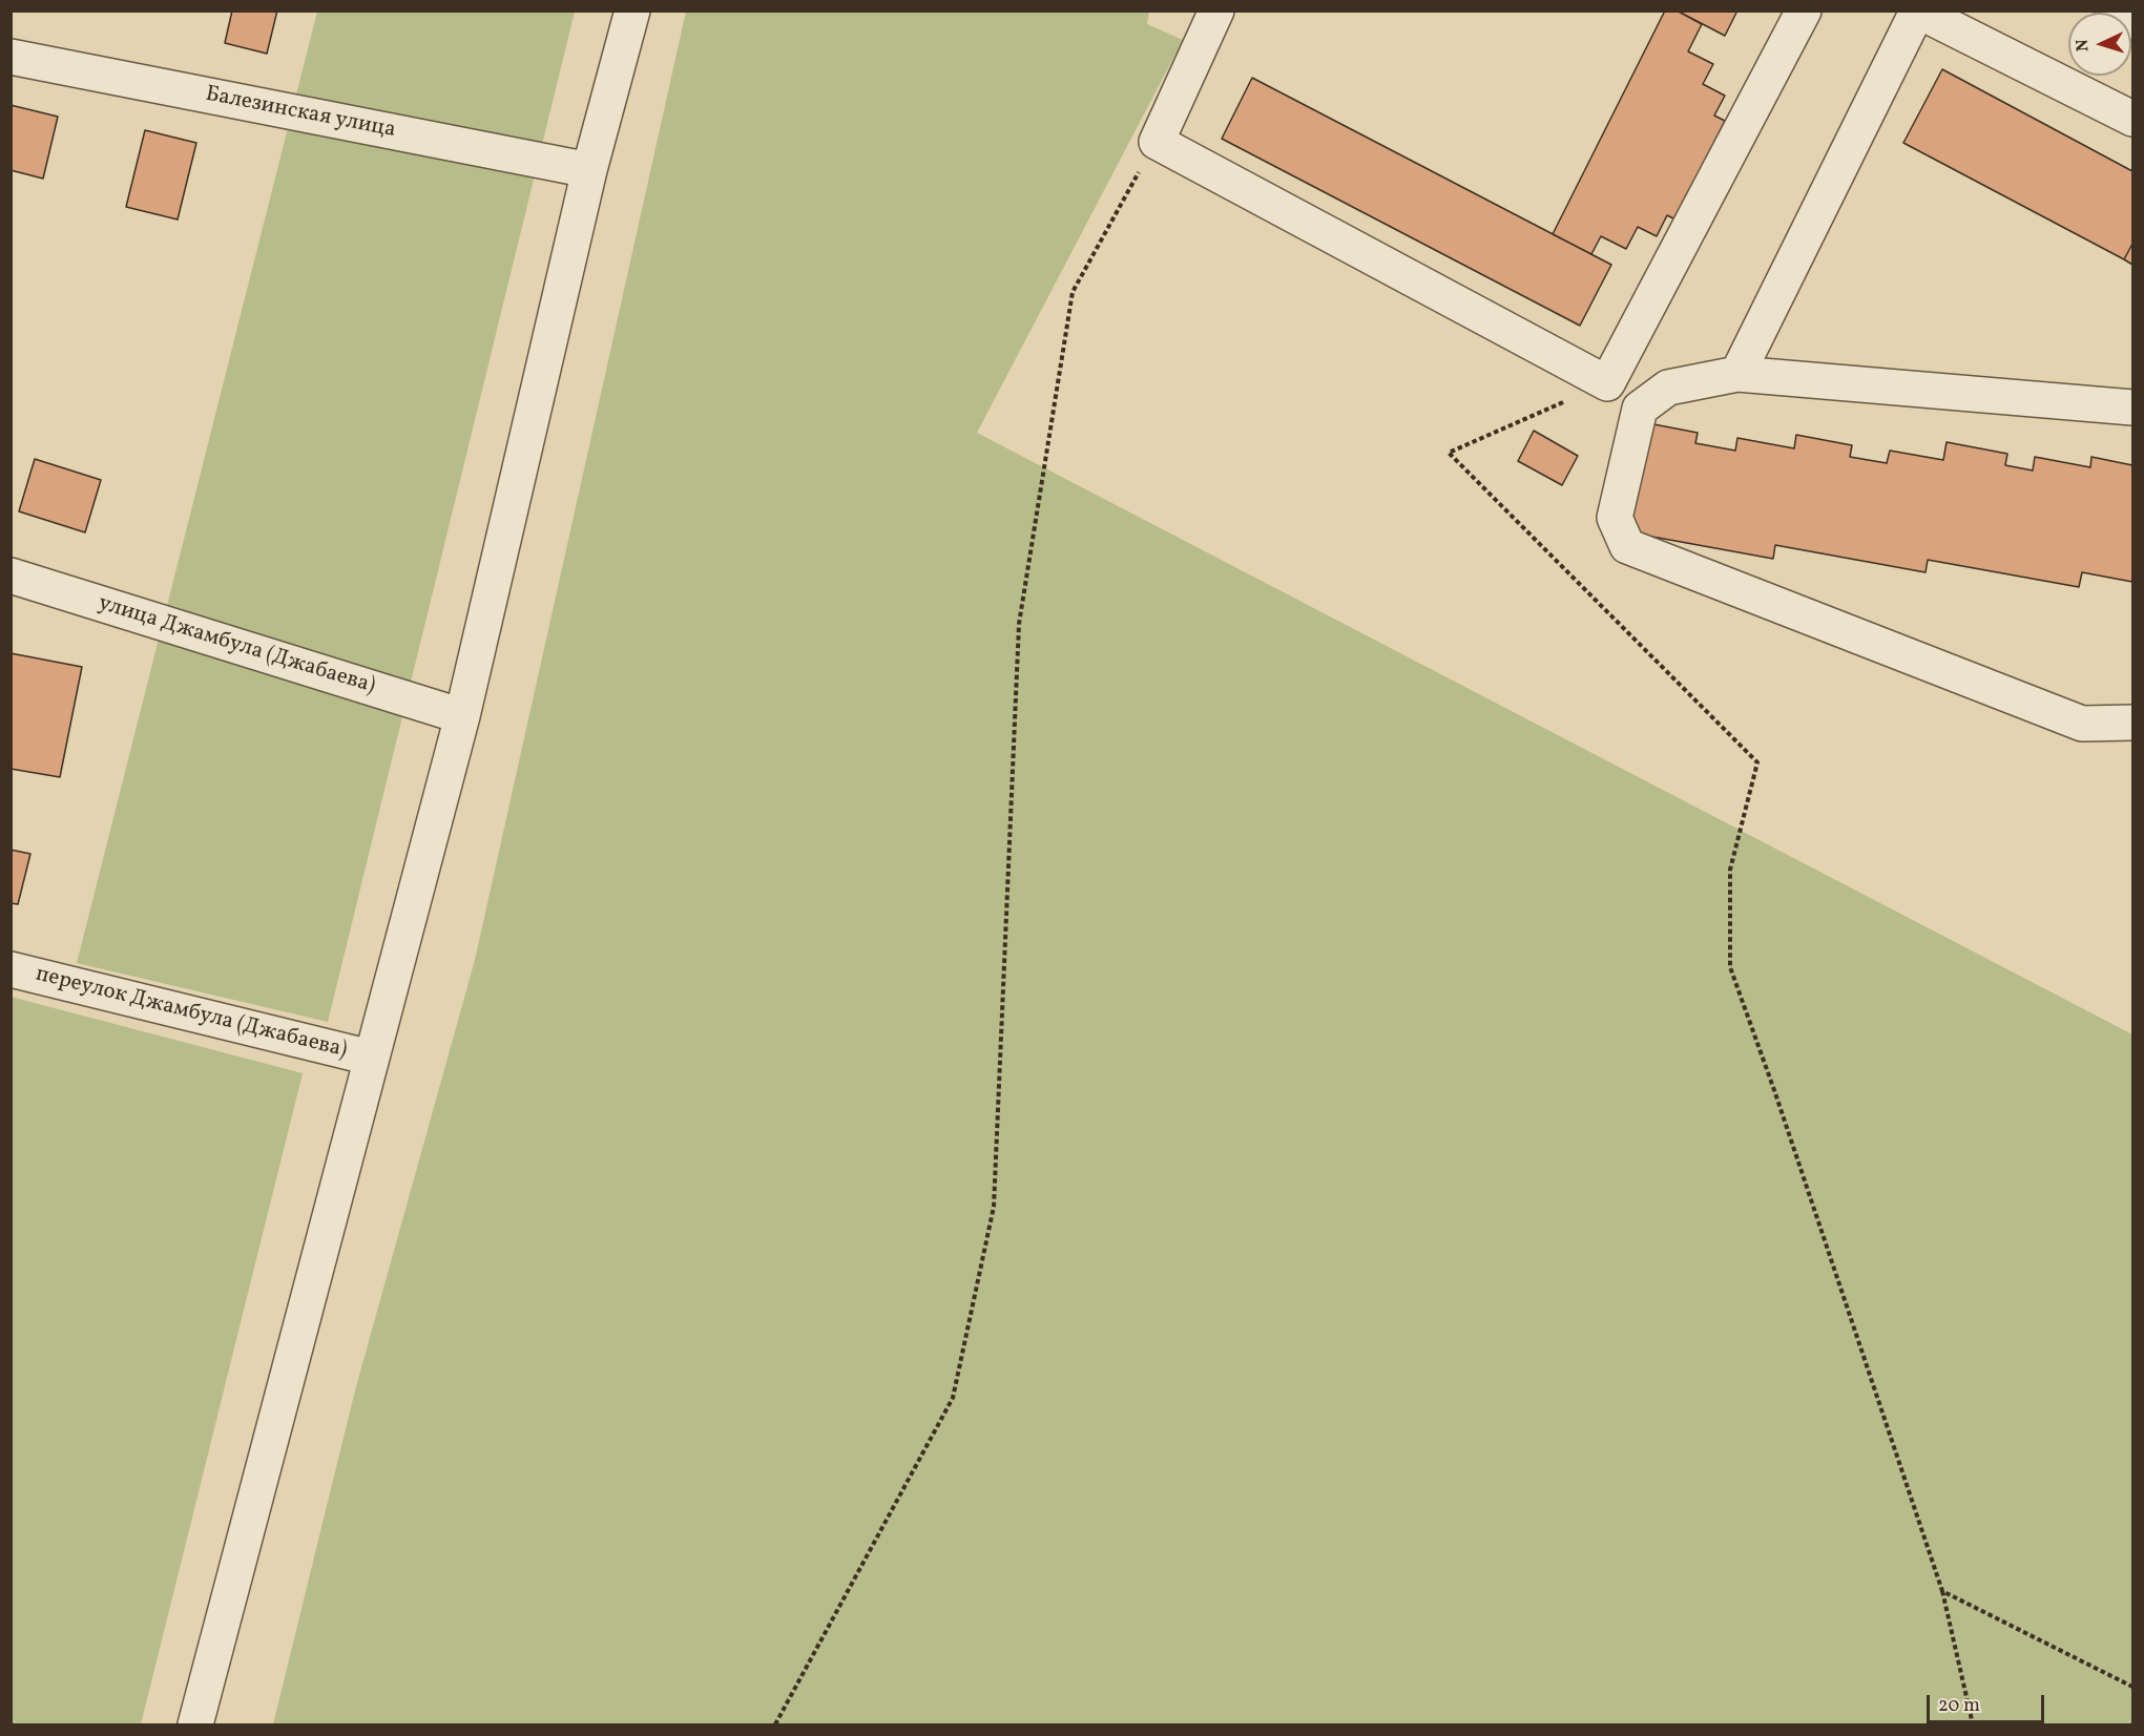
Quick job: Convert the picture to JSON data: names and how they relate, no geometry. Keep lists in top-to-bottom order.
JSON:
{
  "streets": {
    "street": ["Балезинская улица", "улица Джамбула (Джабаева)", "переулок Джамбула (Джабаева)"]
  },
  "scale_bar": "20 m",
  "north": "left"
}
